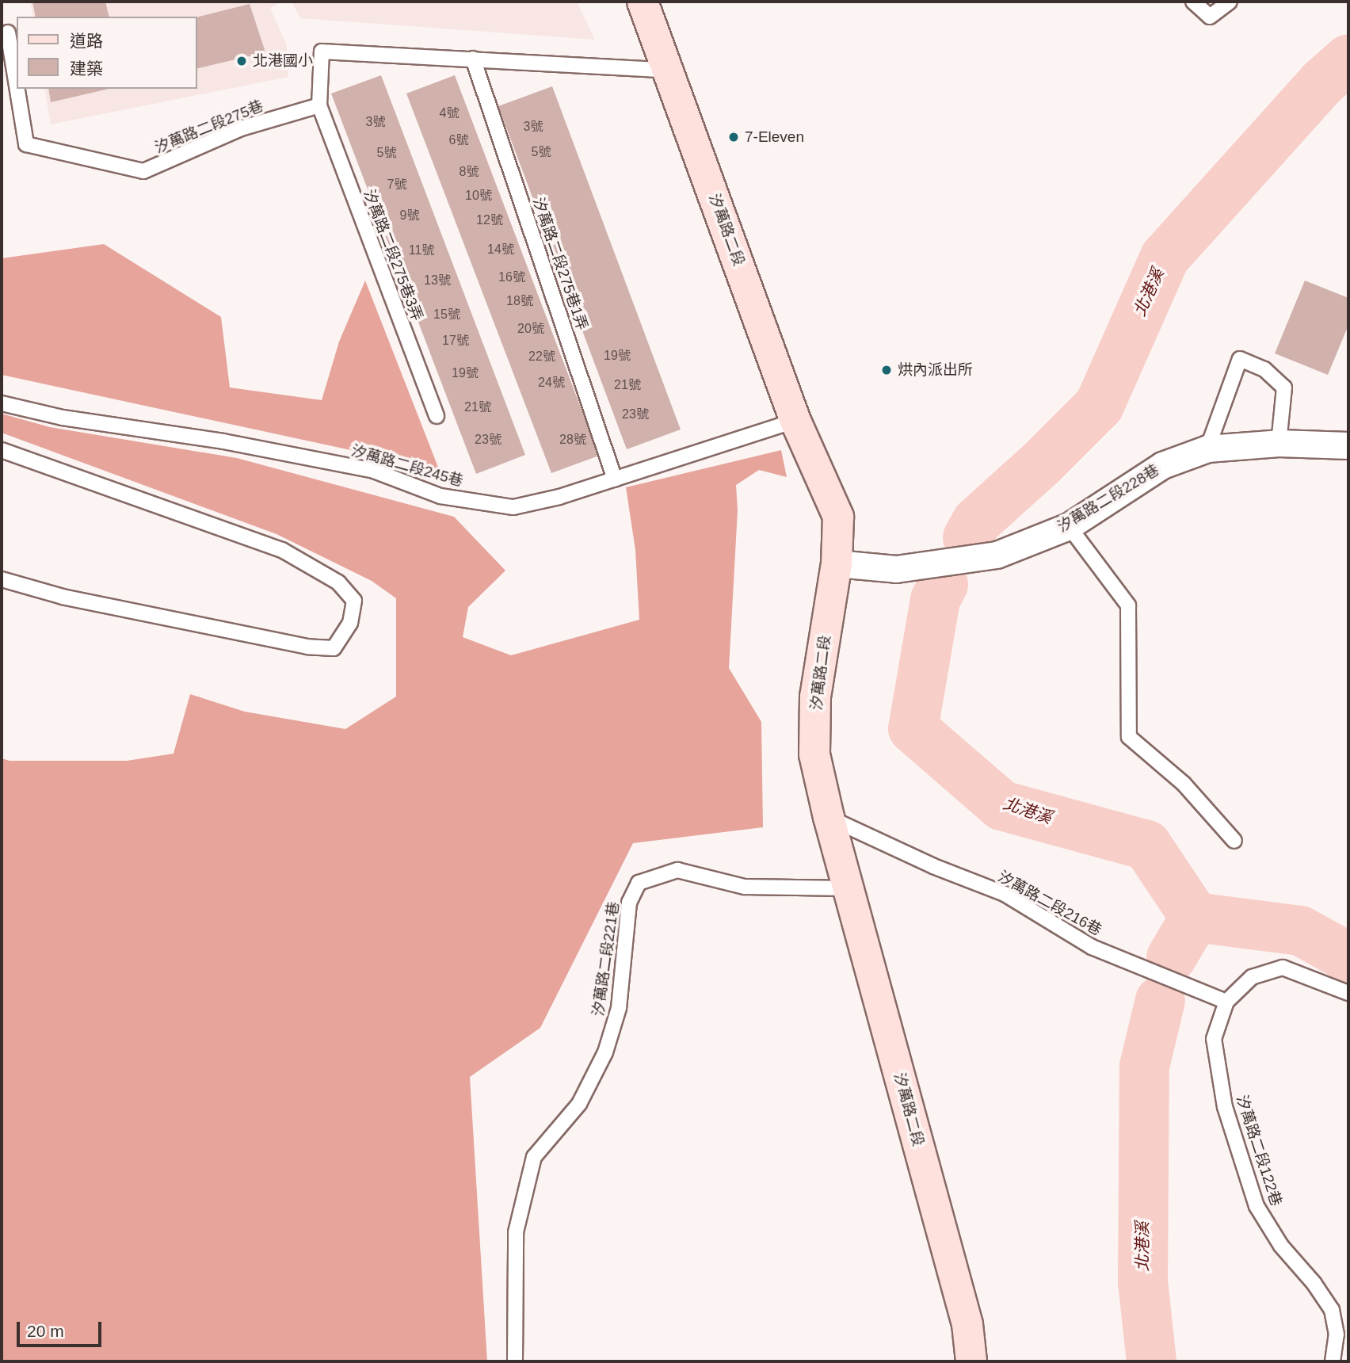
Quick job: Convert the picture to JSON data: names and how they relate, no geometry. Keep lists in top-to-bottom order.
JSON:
{
  "streets": {
    "street": ["汐萬路二段", "汐萬路二段228巷"],
    "lane": [
      "汐萬路二段275巷",
      "汐萬路二段275巷3弄",
      "汐萬路二段275巷1弄",
      "汐萬路二段245巷",
      "汐萬路二段216巷",
      "汐萬路二段221巷",
      "汐萬路二段122巷"
    ]
  },
  "crossings": [
    ["汐萬路二段275巷", "汐萬路二段275巷3弄"],
    ["汐萬路二段", "汐萬路二段245巷"],
    ["汐萬路二段", "汐萬路二段228巷"],
    ["汐萬路二段", "汐萬路二段216巷"],
    ["汐萬路二段", "汐萬路二段221巷"],
    ["汐萬路二段275巷1弄", "汐萬路二段245巷"],
    ["汐萬路二段216巷", "汐萬路二段122巷"]
  ],
  "water": ["北港溪"],
  "places": ["北港國小", "7-Eleven", "烘內派出所"],
  "house_numbers": [
    "4號",
    "3號",
    "3號",
    "6號",
    "5號",
    "5號",
    "8號",
    "7號",
    "10號",
    "9號",
    "12號",
    "14號",
    "11號",
    "16號",
    "13號",
    "18號",
    "15號",
    "20號",
    "17號",
    "19號",
    "22號",
    "19號",
    "24號",
    "21號",
    "21號",
    "23號",
    "23號",
    "28號"
  ],
  "legend": ["道路", "建築"],
  "scale_bar": "20 m"
}
